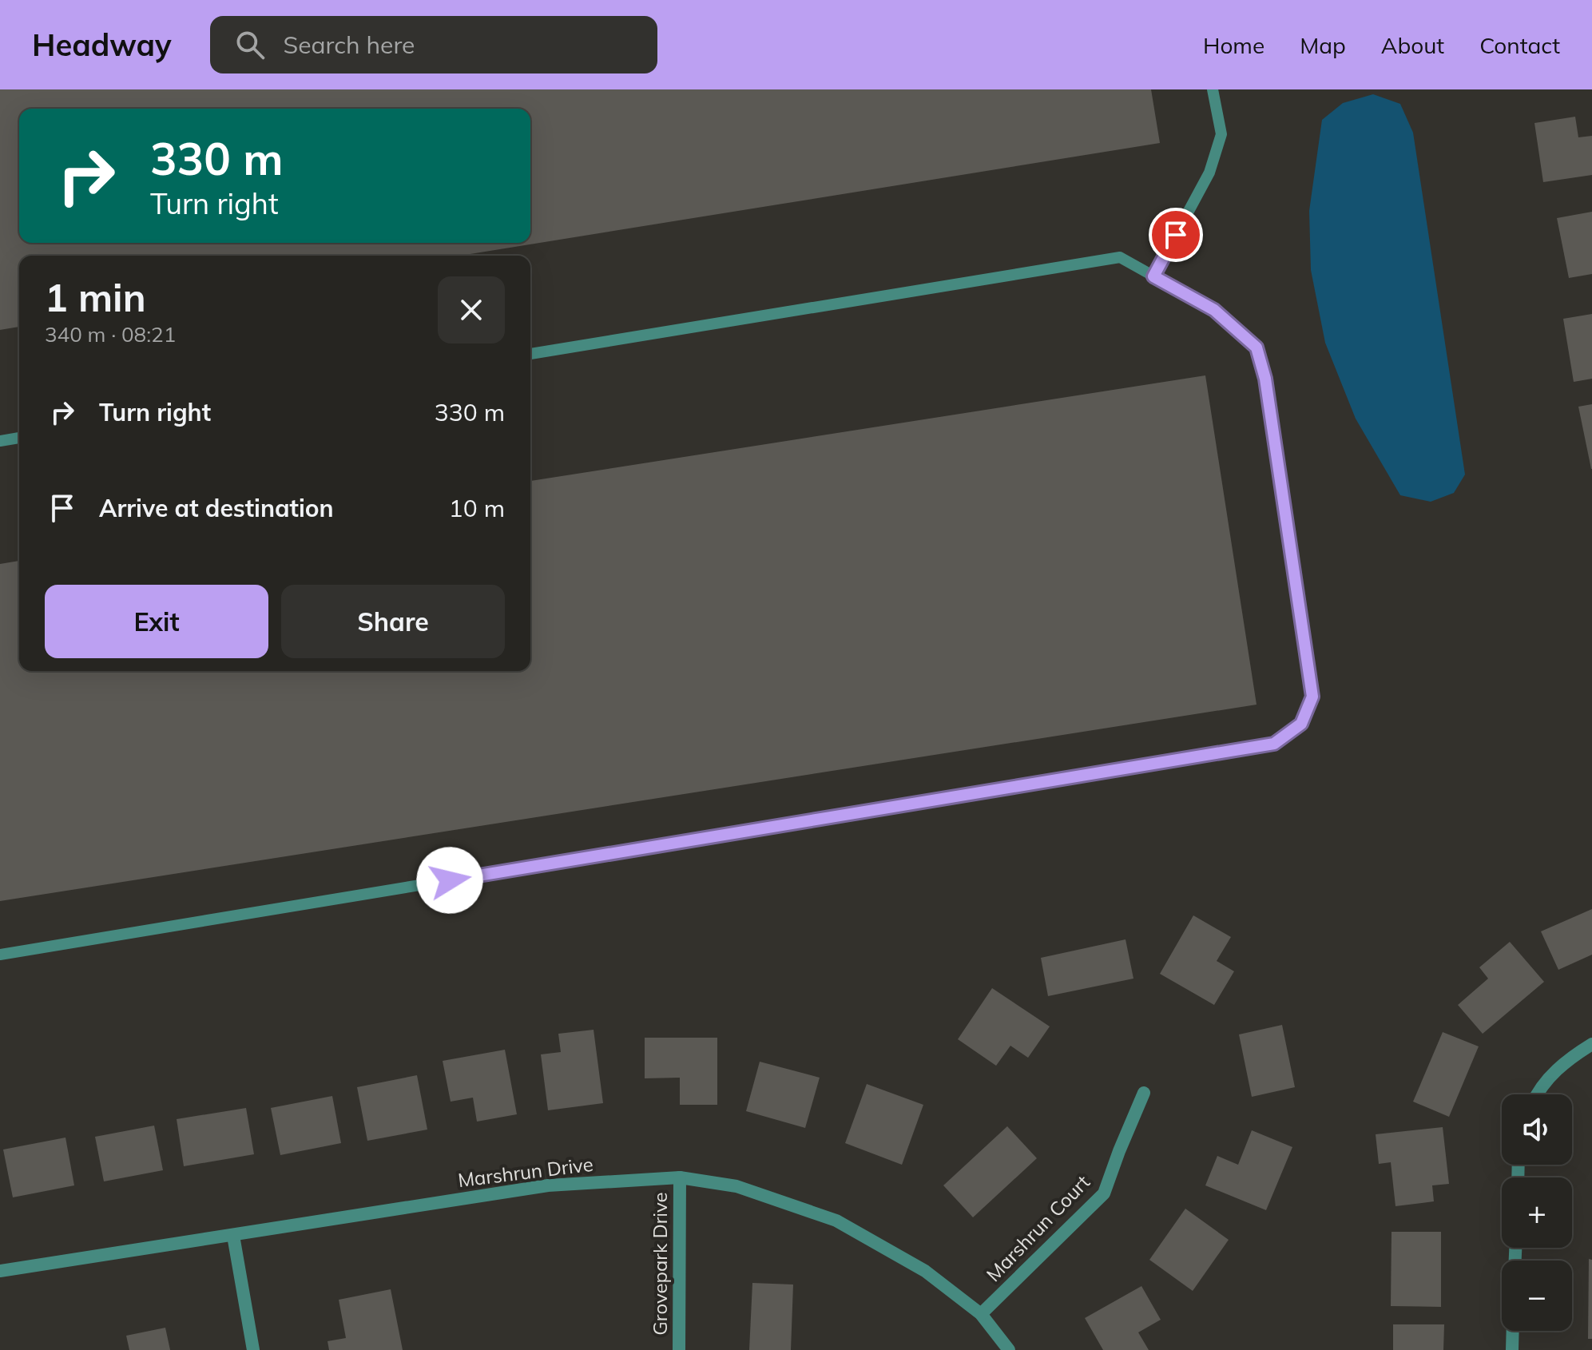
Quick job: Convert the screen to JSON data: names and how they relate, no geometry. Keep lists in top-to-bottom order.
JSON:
{
  "streets": {
    "street": ["Marshrun Drive", "Marshrun Court", "Grovepark Drive"]
  },
  "crossings": [
    ["Marshrun Drive", "Marshrun Court"],
    ["Marshrun Drive", "Grovepark Drive"]
  ],
  "page": {
    "header": "Headway",
    "search": "Search here",
    "nav": [
      "Home",
      "Map",
      "About",
      "Contact"
    ],
    "turn": ["330 m", "Turn right"],
    "heading": ["1 min", "340 m · 08:21"],
    "list": [
      {
        "name": "Turn right",
        "value": "330 m"
      },
      {
        "name": "Arrive at destination",
        "value": "10 m"
      }
    ],
    "buttons": ["Exit", "Share"],
    "map_buttons": ["+", "−"]
  }
}
